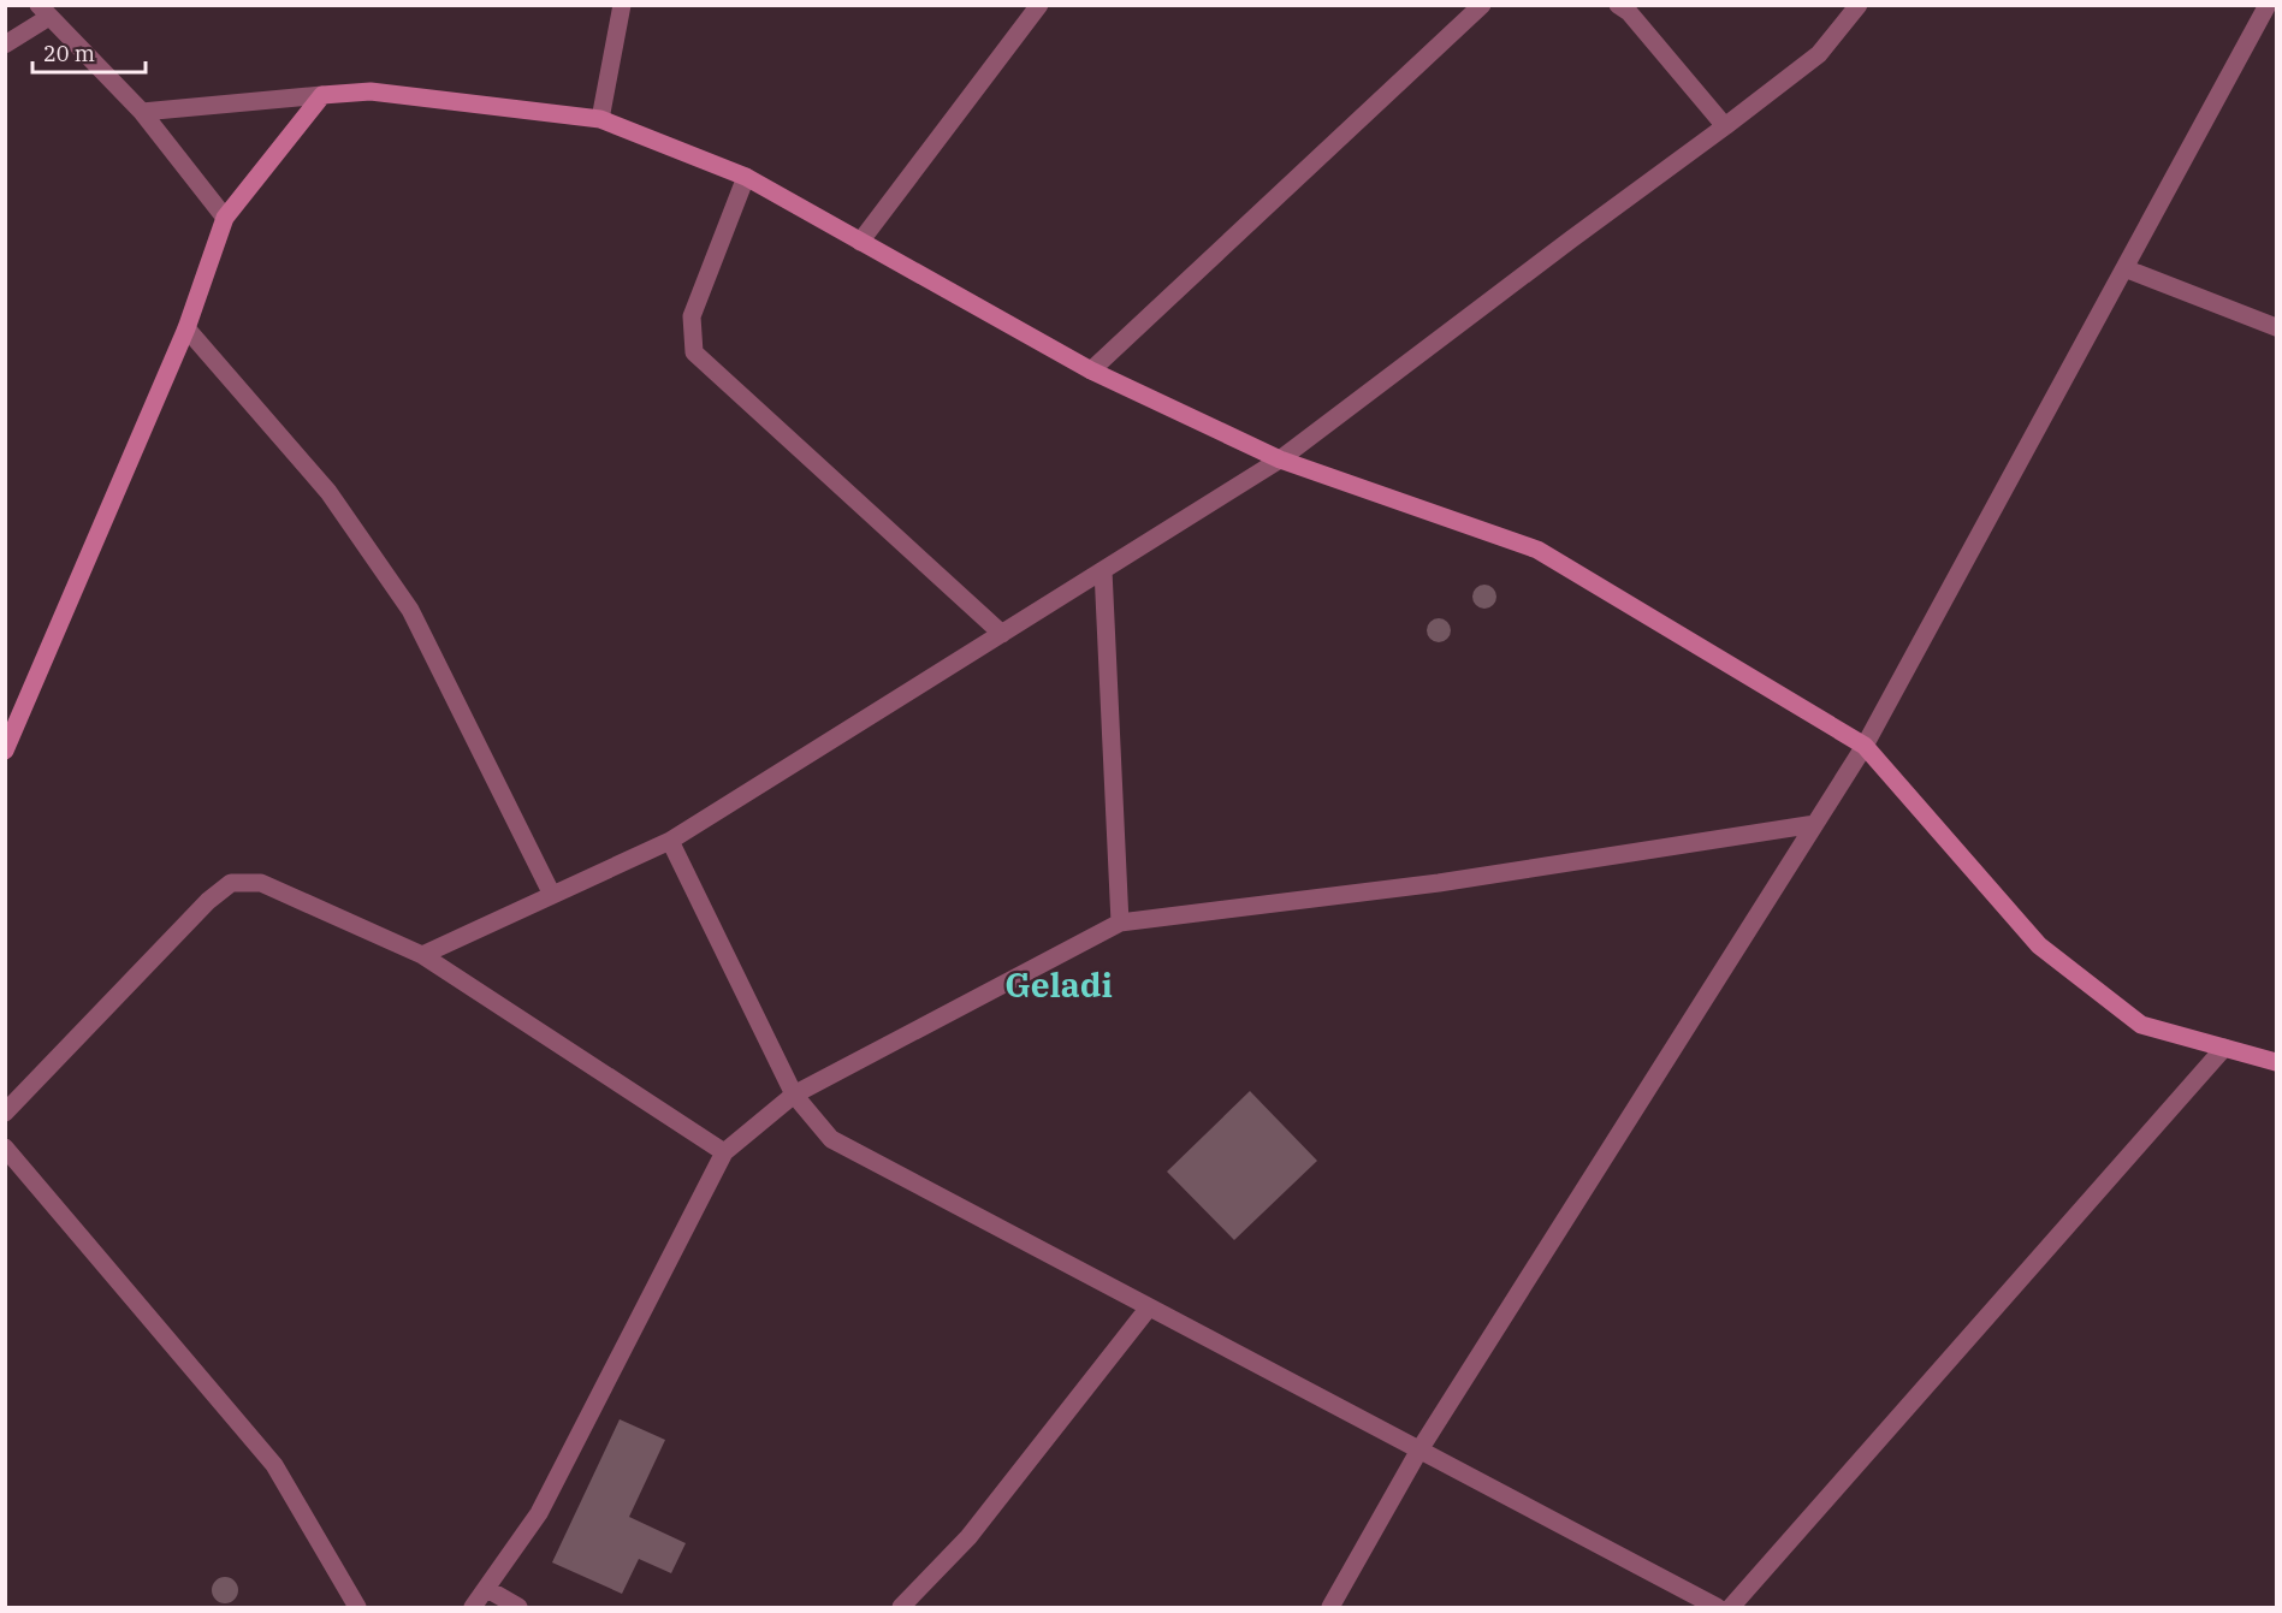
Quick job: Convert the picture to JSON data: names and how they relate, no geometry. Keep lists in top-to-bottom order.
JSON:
{
  "districts": ["Geladi"],
  "scale_bar": "20 m"
}
